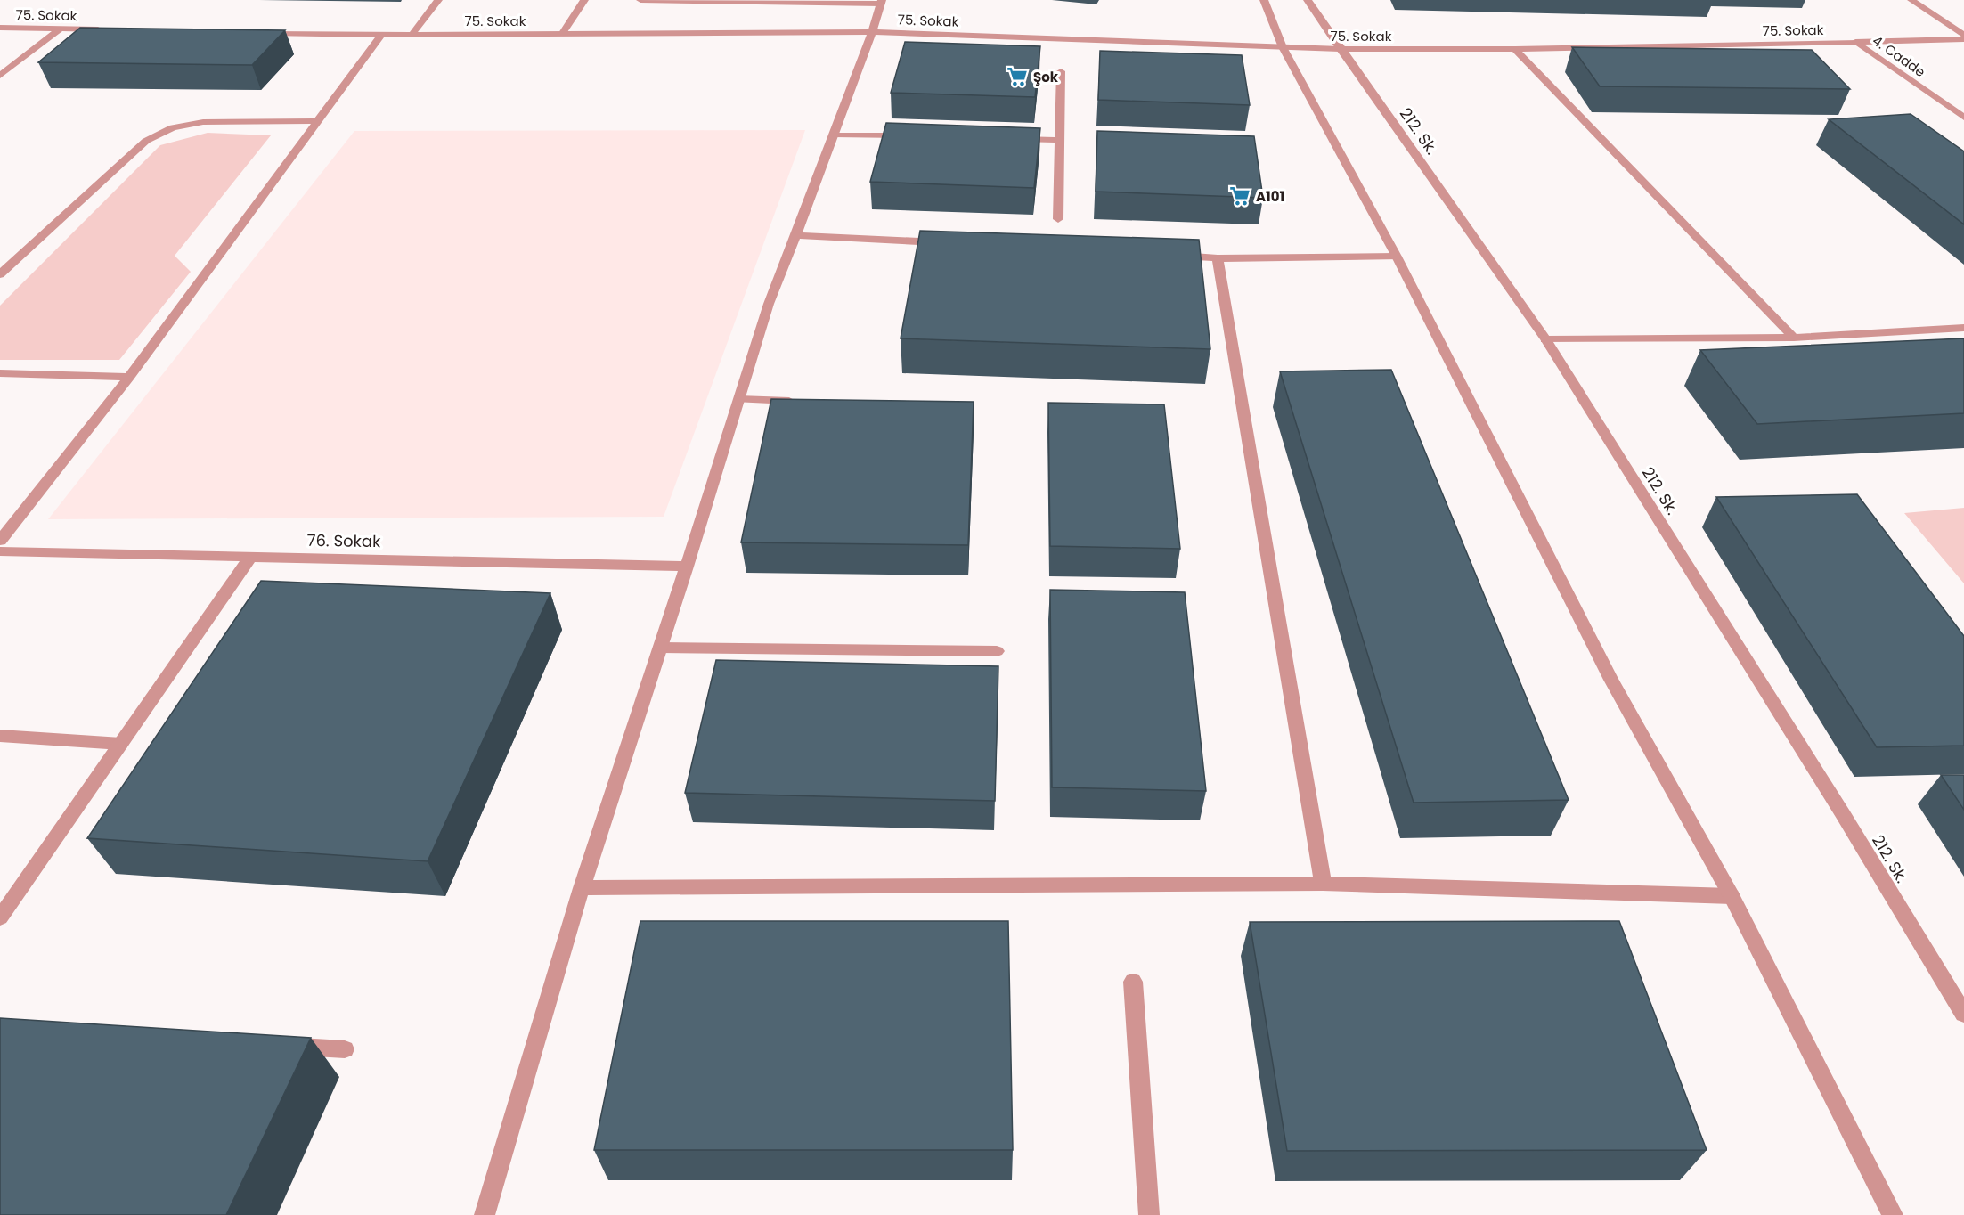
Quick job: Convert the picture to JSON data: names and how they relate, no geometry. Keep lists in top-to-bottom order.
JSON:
{
  "streets": {
    "street": [
      "75. Sokak",
      "4. Cadde",
      "212. Sk.",
      "76. Sokak"
    ]
  },
  "crossings": [
    ["75. Sokak", "4. Cadde"],
    ["75. Sokak", "212. Sk."]
  ],
  "places": {
    "supermarket": ["Şok", "A101"]
  }
}
